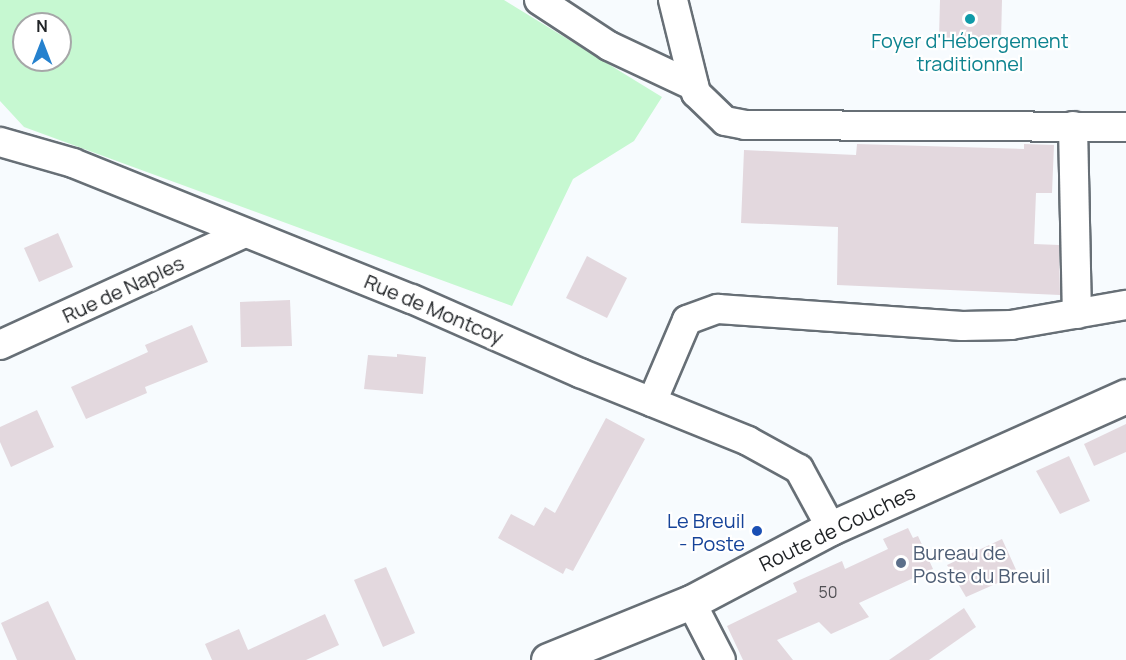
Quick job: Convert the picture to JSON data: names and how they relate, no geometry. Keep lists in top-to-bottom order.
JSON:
{
  "streets": {
    "main road": ["Route de Couches"],
    "street": ["Rue de Naples", "Rue de Montcoy"]
  },
  "crossings": [
    ["Rue de Naples", "Rue de Montcoy"],
    ["Rue de Montcoy", "Route de Couches"]
  ],
  "places": ["Foyer d'Hébergement traditionnel", "Le Breuil - Poste", "Bureau de Poste du Breuil"],
  "house_numbers": ["50"],
  "north": "top"
}
